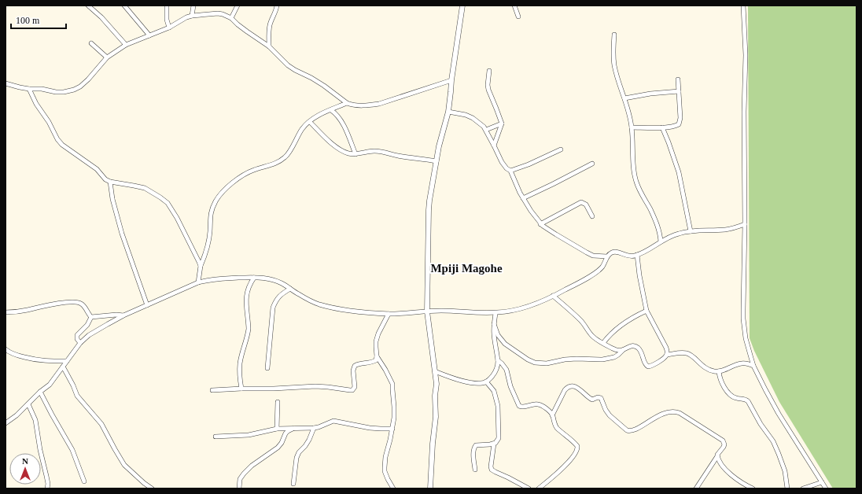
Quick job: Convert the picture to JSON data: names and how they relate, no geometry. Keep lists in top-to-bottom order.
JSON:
{
  "districts": ["Mpiji Magohe"],
  "scale_bar": "100 m",
  "north": "top"
}
